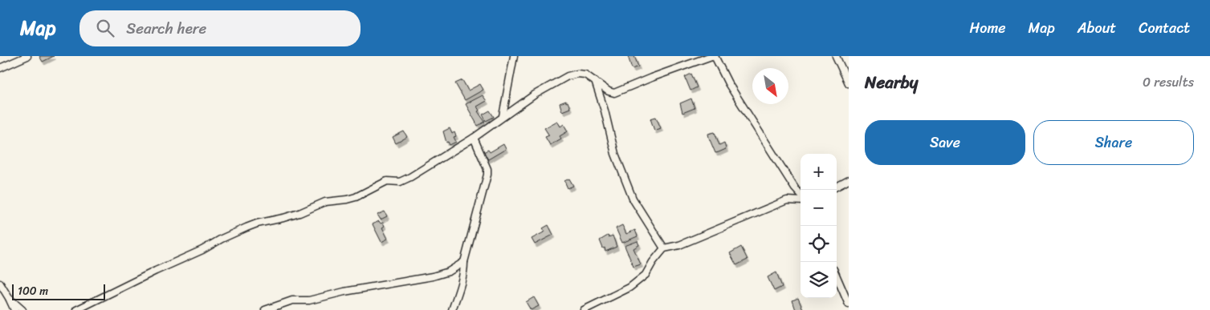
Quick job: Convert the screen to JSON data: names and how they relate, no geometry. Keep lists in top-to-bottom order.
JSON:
{
  "scale_bar": "100 m",
  "north": "bottom right",
  "page": {
    "header": "Map",
    "search": "Search here",
    "nav": [
      "Home",
      "Map",
      "About",
      "Contact"
    ],
    "heading": ["Nearby", "0 results"],
    "buttons": ["Save", "Share"],
    "map_buttons": ["+", "−"],
    "scale": "100 m"
  }
}
